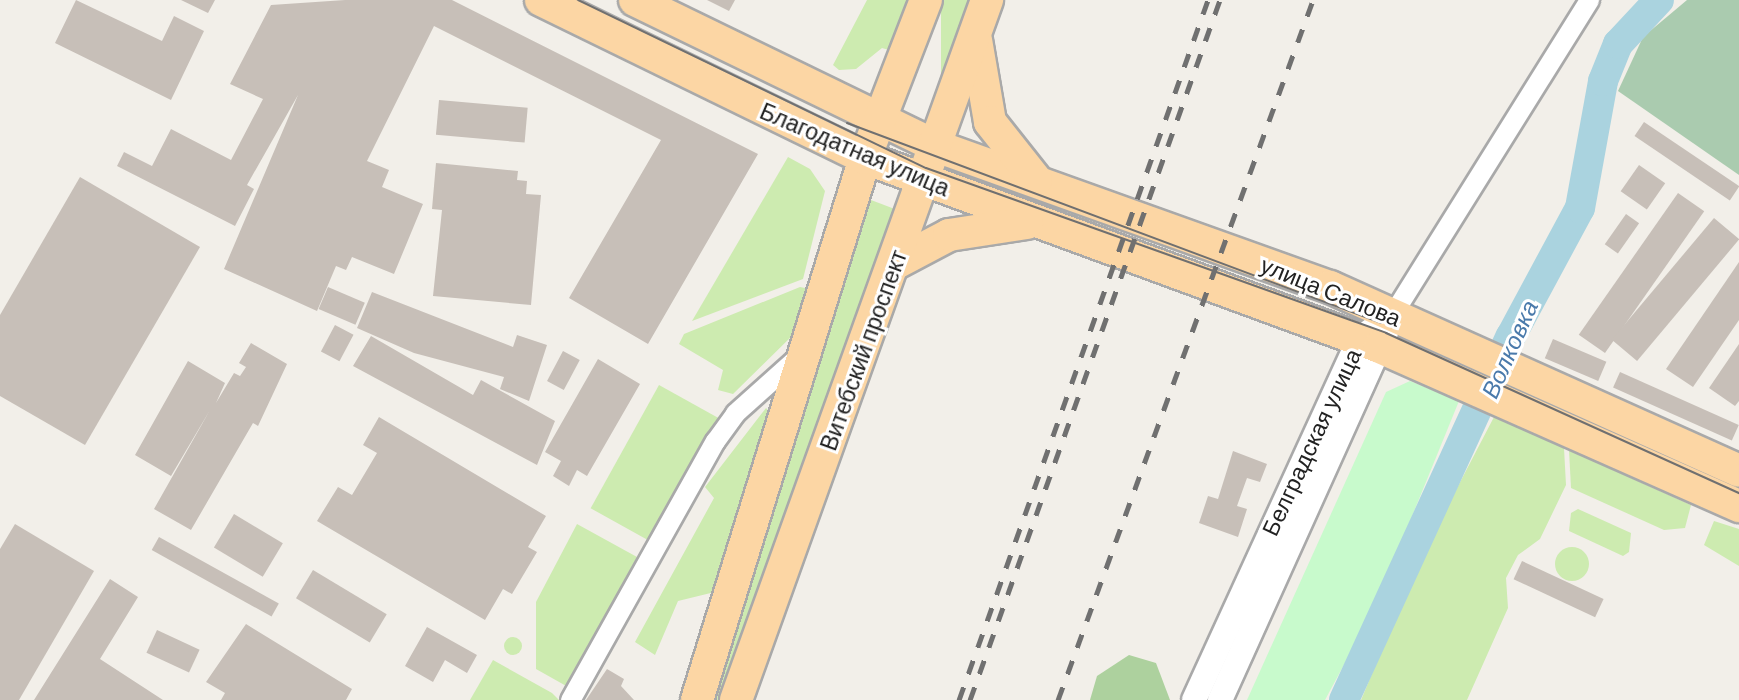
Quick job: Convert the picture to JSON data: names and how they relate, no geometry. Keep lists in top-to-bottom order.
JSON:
{
  "streets": {
    "main road": ["Благодатная улица", "улица Салова", "Витебский проспект"],
    "street": ["Белградская улица"]
  },
  "crossings": [
    ["Благодатная улица", "улица Салова"],
    ["Благодатная улица", "Витебский проспект"],
    ["улица Салова", "Белградская улица"]
  ],
  "water": ["Волковка"]
}
